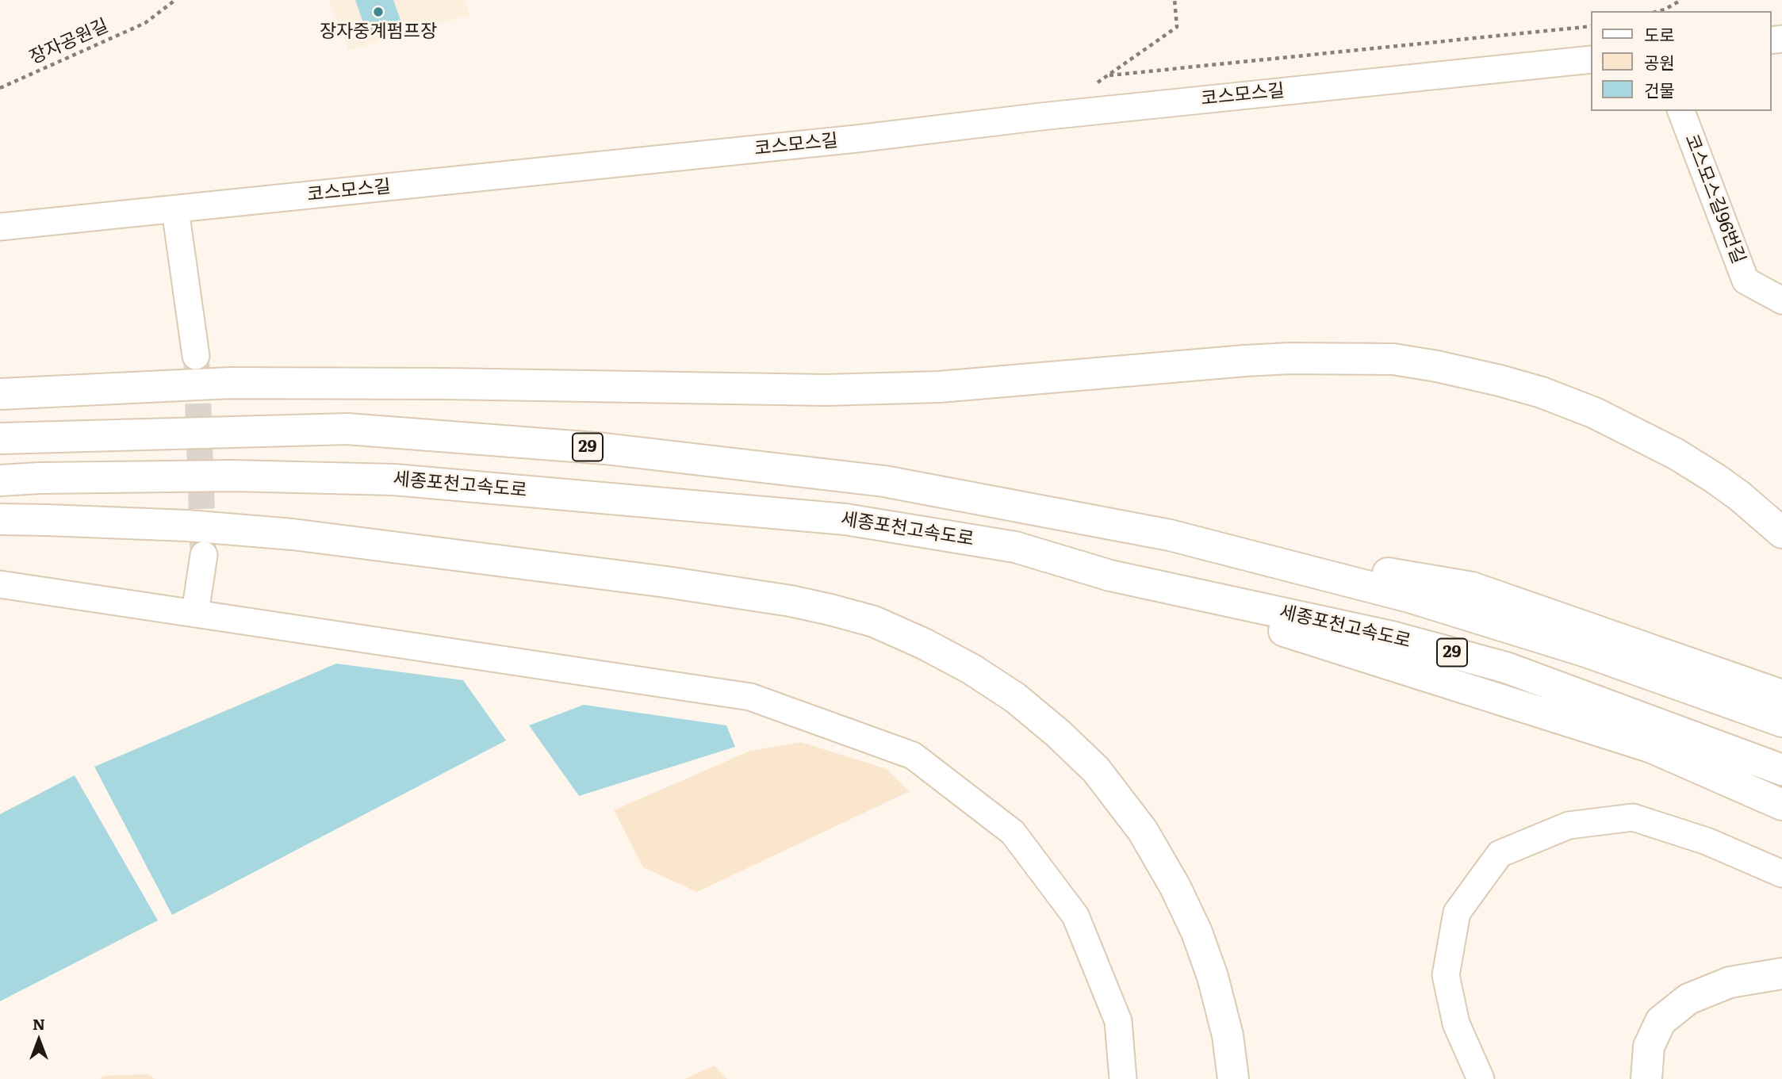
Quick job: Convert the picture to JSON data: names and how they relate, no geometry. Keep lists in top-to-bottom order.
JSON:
{
  "streets": {
    "highway": ["29", "세종포천고속도로"],
    "street": ["코스모스길", "코스모스길96번길"],
    "path": ["장자공원길"]
  },
  "places": ["장자중계펌프장"],
  "legend": ["도로", "공원", "건물"],
  "north": "top"
}
